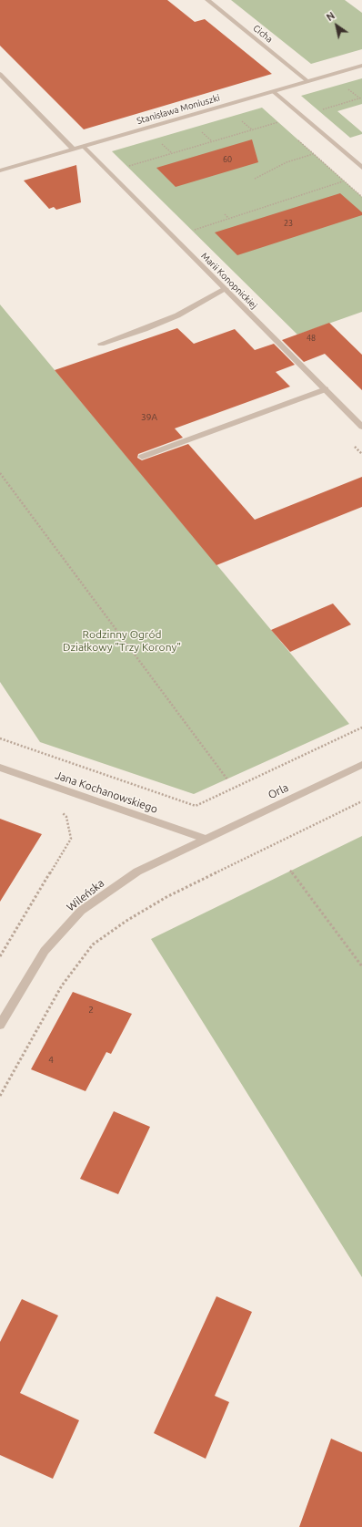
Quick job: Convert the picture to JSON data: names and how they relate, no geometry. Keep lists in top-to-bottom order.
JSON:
{
  "streets": {
    "street": [
      "Cicha",
      "Stanisława Moniuszki",
      "Marii Konopnickiej",
      "Orla",
      "Jana Kochanowskiego",
      "Wileńska"
    ]
  },
  "crossings": [
    ["Cicha", "Stanisława Moniuszki"],
    ["Stanisława Moniuszki", "Marii Konopnickiej"],
    ["Orla", "Jana Kochanowskiego"],
    ["Orla", "Wileńska"],
    ["Jana Kochanowskiego", "Wileńska"]
  ],
  "parks": ["Rodzinny Ogród Działkowy \"Trzy Korony\""],
  "house_numbers": [
    "60",
    "23",
    "48",
    "39A",
    "2",
    "4"
  ],
  "north": "top left"
}
